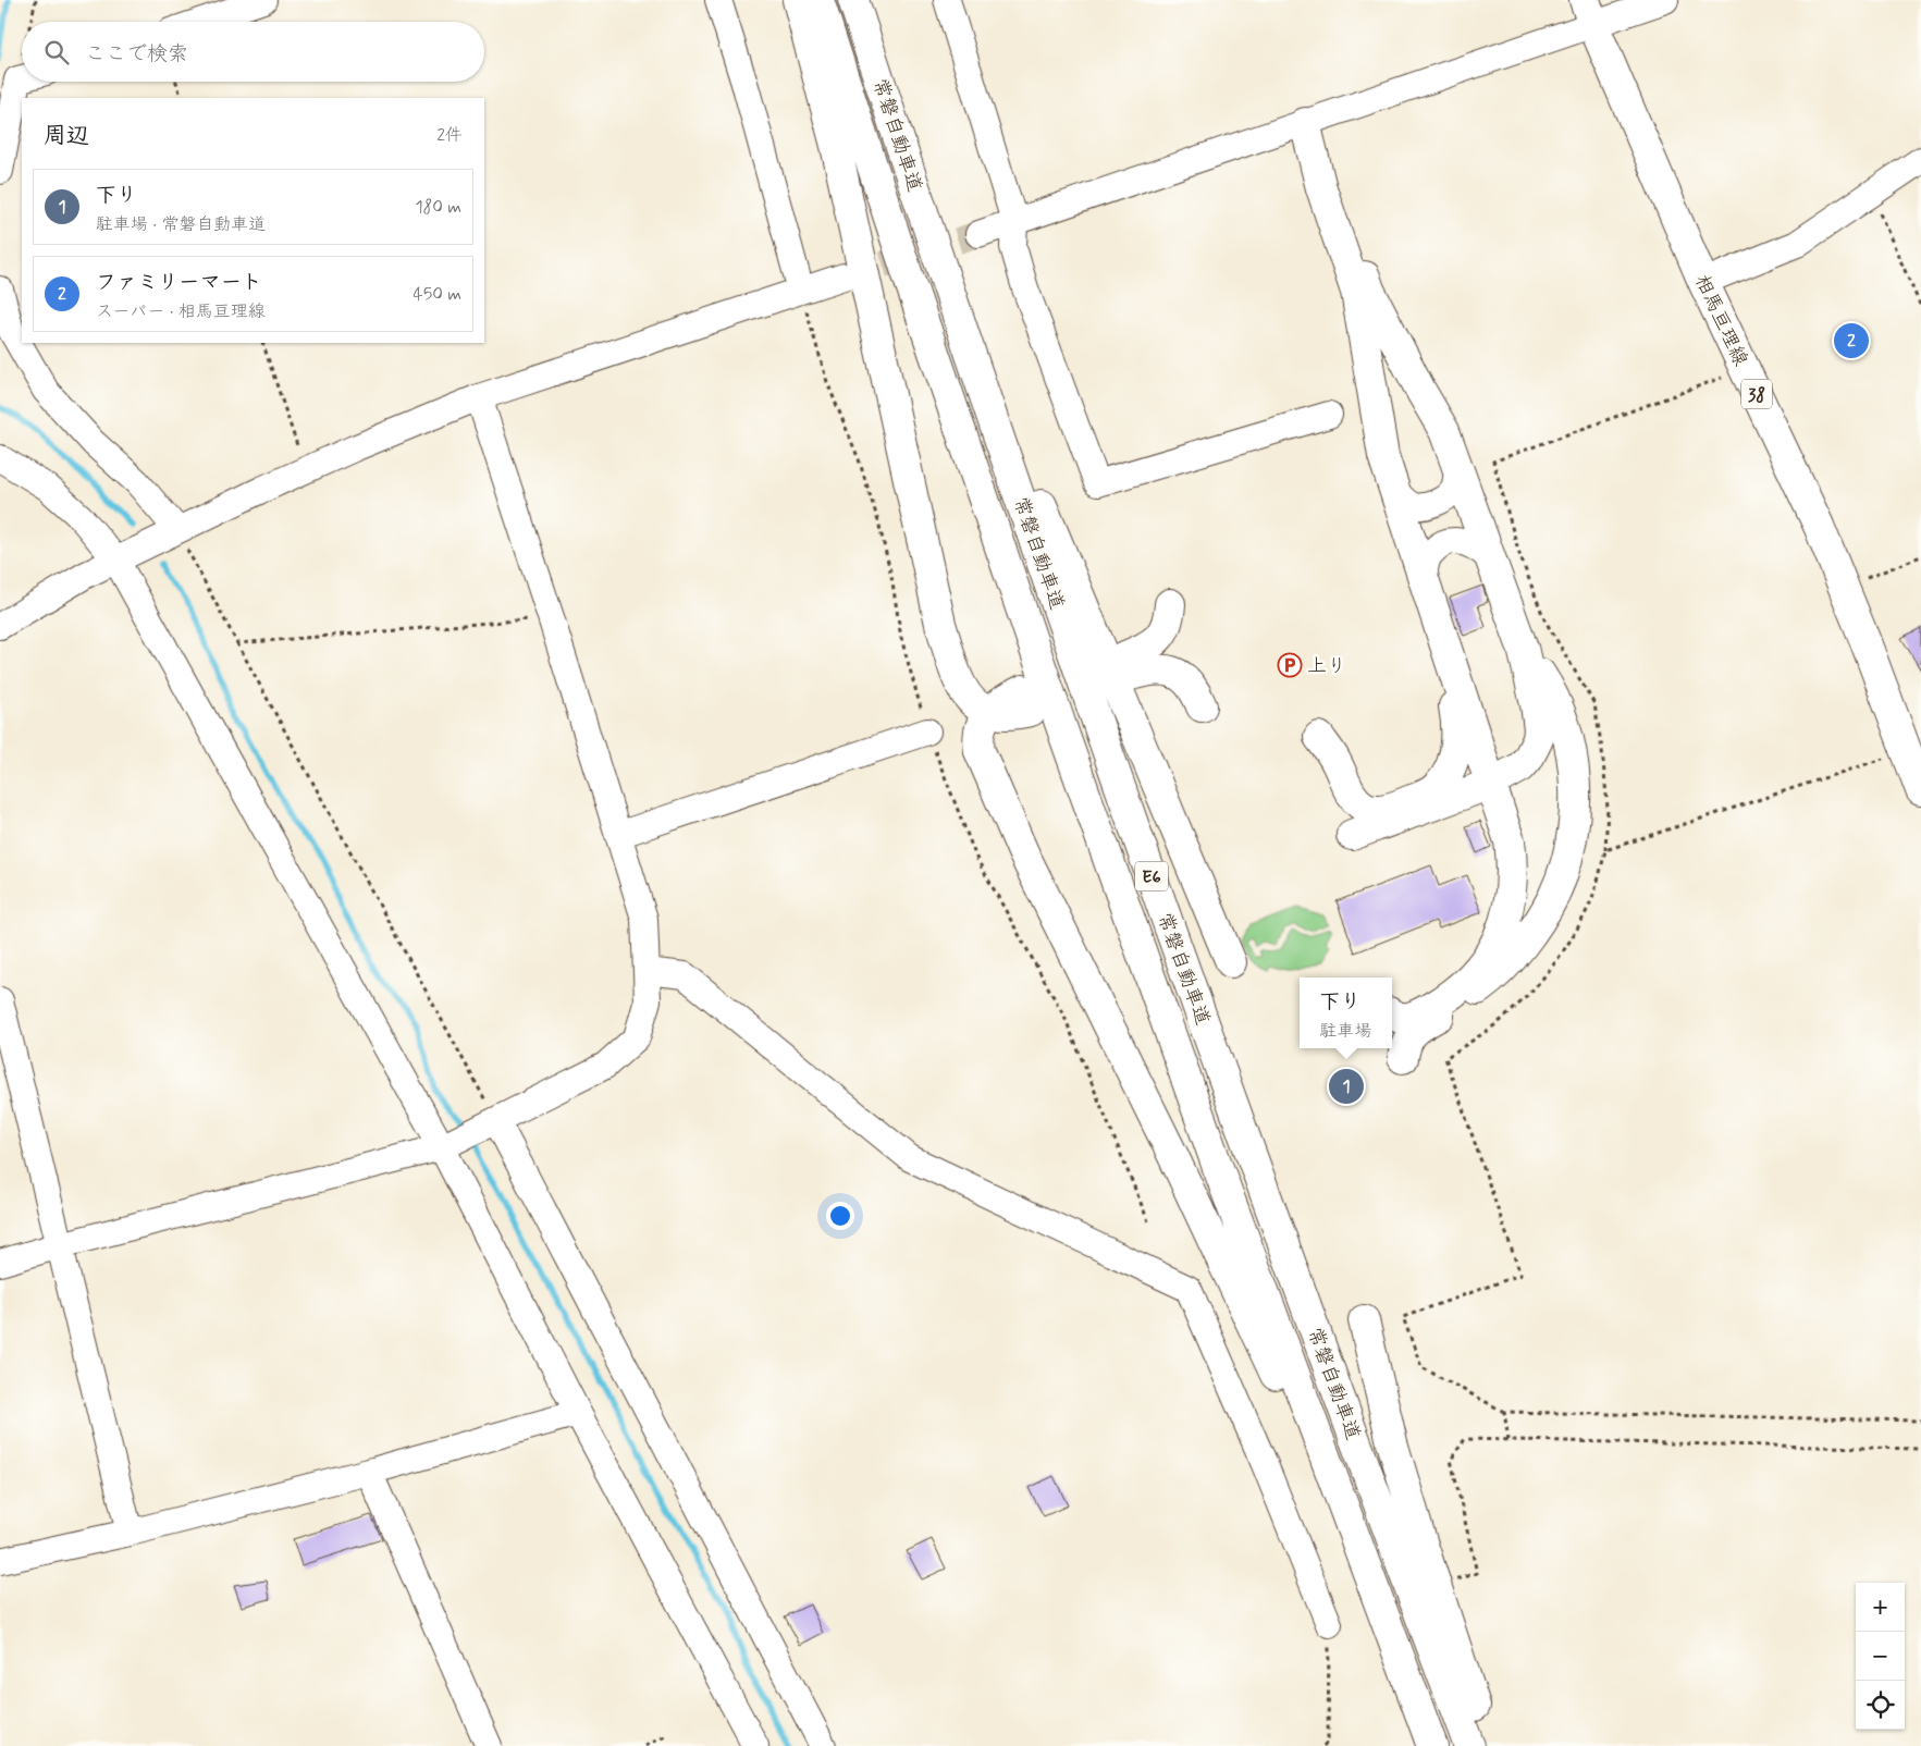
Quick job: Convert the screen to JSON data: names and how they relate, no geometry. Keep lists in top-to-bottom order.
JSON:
{
  "streets": {
    "main road": [
      "常磐自動車道",
      "相馬亘理線",
      "38",
      "E6"
    ]
  },
  "places": {
    "parking": ["上り"]
  },
  "page": {
    "search": "ここで検索",
    "heading": ["周辺", "2件"],
    "list": [
      {
        "mark": "1",
        "name": "下り",
        "note": "駐車場 · 常磐自動車道",
        "value": "180 m"
      },
      {
        "mark": "2",
        "name": "ファミリーマート",
        "note": "スーパー · 相馬亘理線",
        "value": "450 m"
      }
    ],
    "pins": ["2", "1"],
    "popup": ["下り", "駐車場"],
    "map_buttons": ["+", "−"]
  }
}
